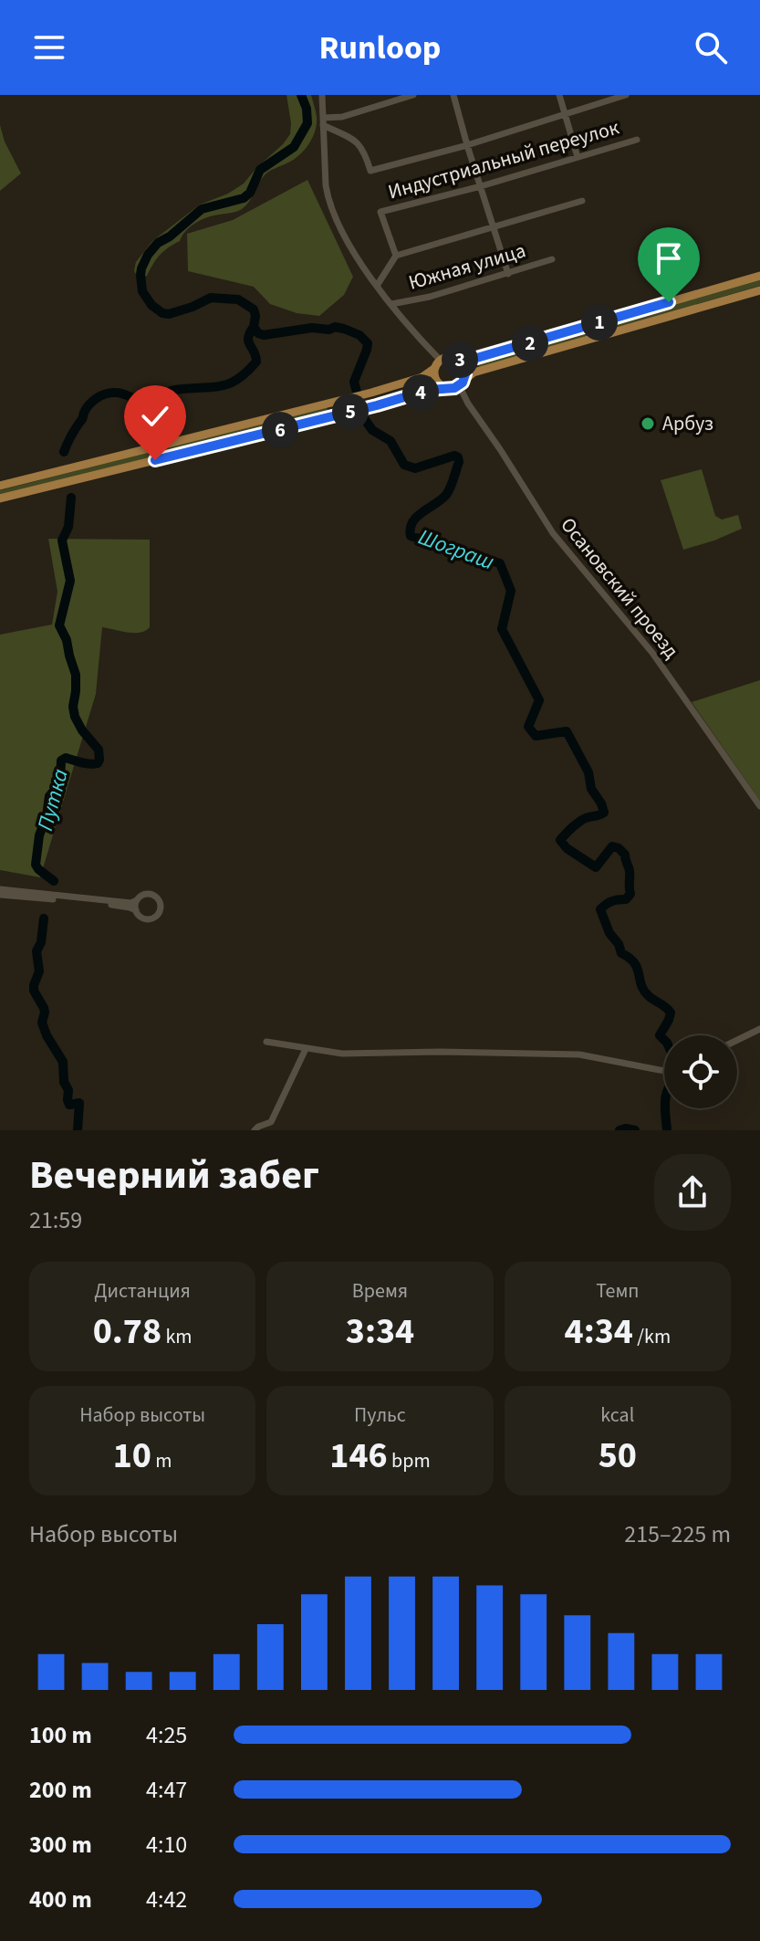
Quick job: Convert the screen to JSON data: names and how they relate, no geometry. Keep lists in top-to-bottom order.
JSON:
{
  "streets": {
    "street": ["Индустриальный переулок", "Южная улица", "Осановский проезд"]
  },
  "water": ["Шограш", "Путка"],
  "places": ["Арбуз"],
  "page": {
    "header": "Runloop",
    "pins": [
      "1",
      "2",
      "3",
      "4",
      "5",
      "6"
    ],
    "heading": ["Вечерний забег", "21:59"],
    "stats": [
      ["Дистанция", "0.78 km"],
      ["Время", "3:34"],
      ["Темп", "4:34 /km"],
      ["Набор высоты", "10 m"],
      ["Пульс", "146 bpm"],
      ["kcal", "50"]
    ],
    "chart": ["Набор высоты", "215–225 m"],
    "list": [
      {
        "name": "100 m",
        "note": "4:25"
      },
      {
        "name": "200 m",
        "note": "4:47"
      },
      {
        "name": "300 m",
        "note": "4:10"
      },
      {
        "name": "400 m",
        "note": "4:42"
      }
    ]
  }
}
